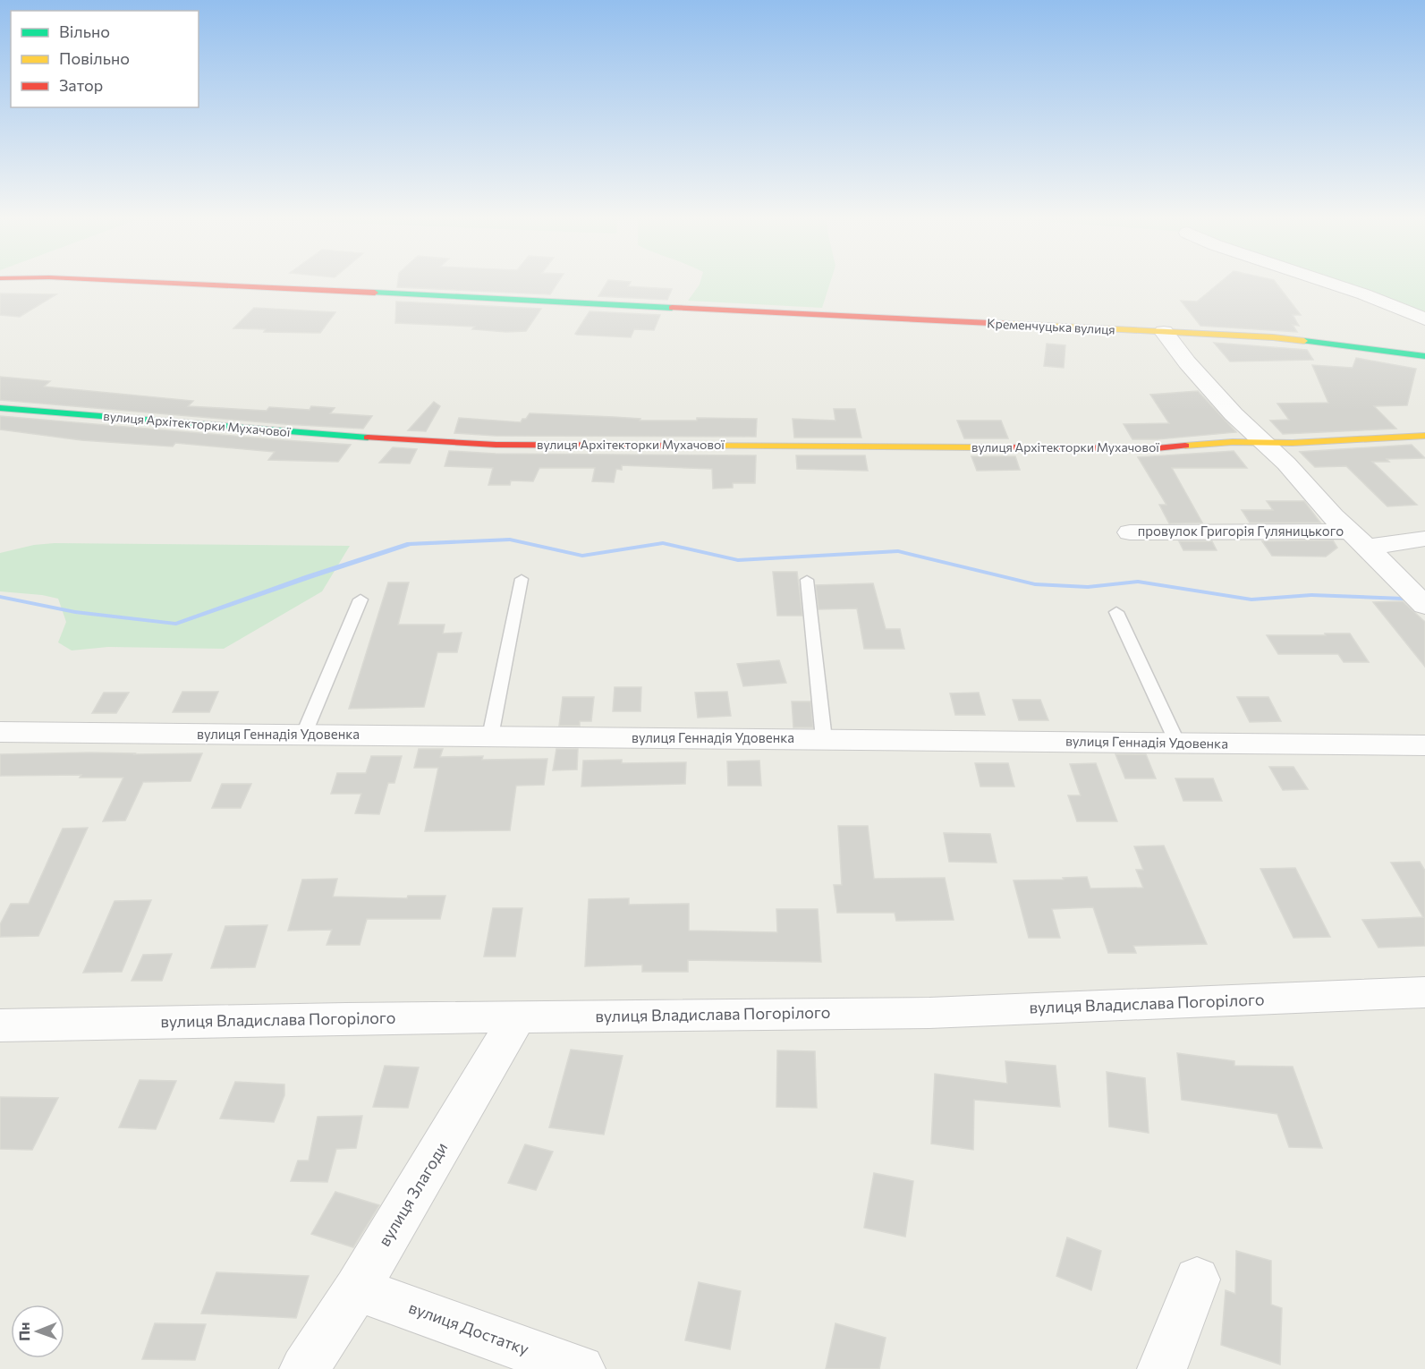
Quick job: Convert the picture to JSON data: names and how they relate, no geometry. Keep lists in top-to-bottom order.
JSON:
{
  "streets": {
    "street": [
      "Кременчуцька вулиця",
      "вулиця Архітекторки Мухачової",
      "провулок Григорія Гуляницького",
      "вулиця Геннадія Удовенка",
      "вулиця Владислава Погорілого",
      "вулиця Злагоди",
      "вулиця Достатку"
    ]
  },
  "crossings": [
    ["вулиця Владислава Погорілого", "вулиця Злагоди"],
    ["вулиця Злагоди", "вулиця Достатку"]
  ],
  "legend": ["Вільно", "Повільно", "Затор"],
  "north": "left"
}
